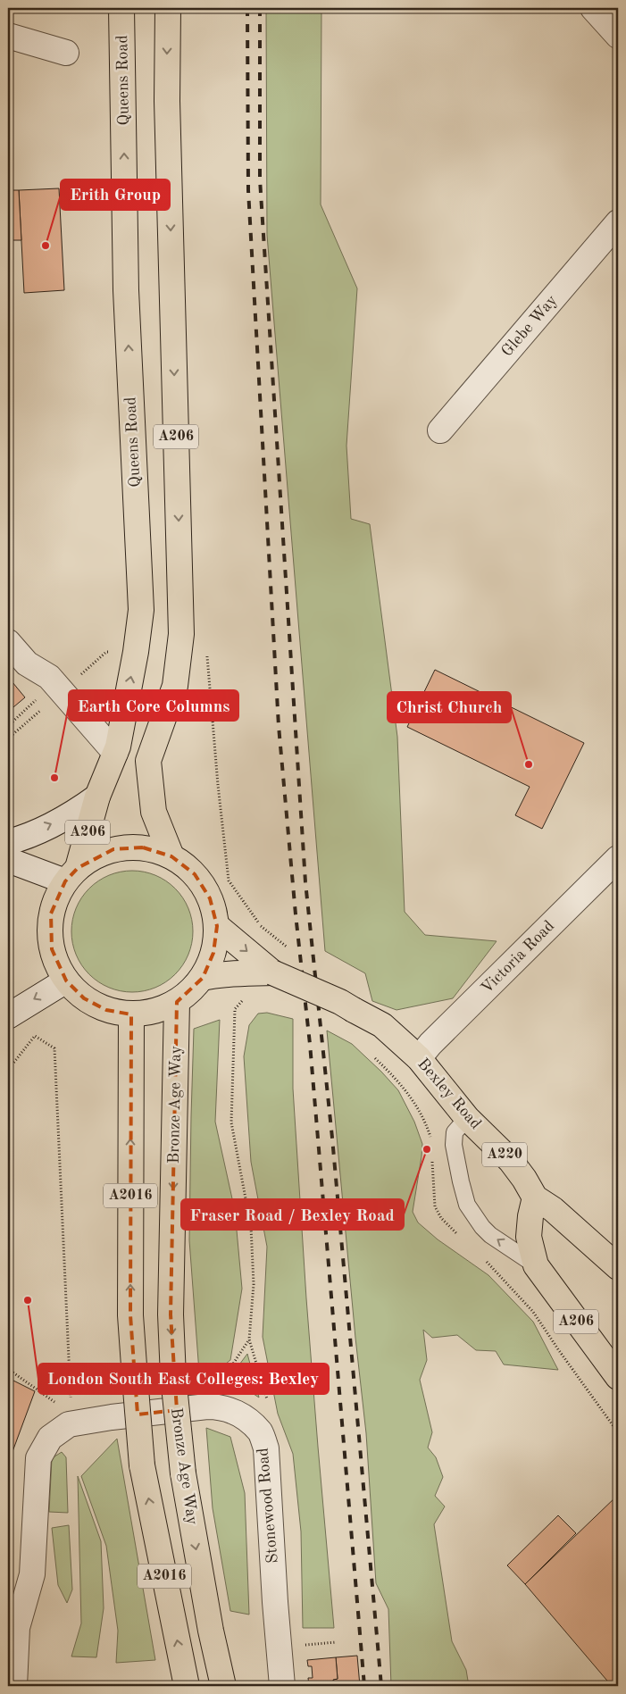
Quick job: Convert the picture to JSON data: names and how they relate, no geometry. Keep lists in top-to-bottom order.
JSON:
{
  "streets": {
    "main road": [
      "Queens Road",
      "A206",
      "Bexley Road",
      "Bronze Age Way",
      "A220",
      "A2016"
    ],
    "street": ["Glebe Way", "Victoria Road", "Stonewood Road"]
  },
  "crossings": [
    ["A206", "Bexley Road"],
    ["Victoria Road", "Bexley Road"]
  ],
  "places": [
    "Erith Group",
    "Christ Church",
    "Earth Core Columns",
    "Fraser Road / Bexley Road",
    "London South East Colleges: Bexley"
  ]
}
